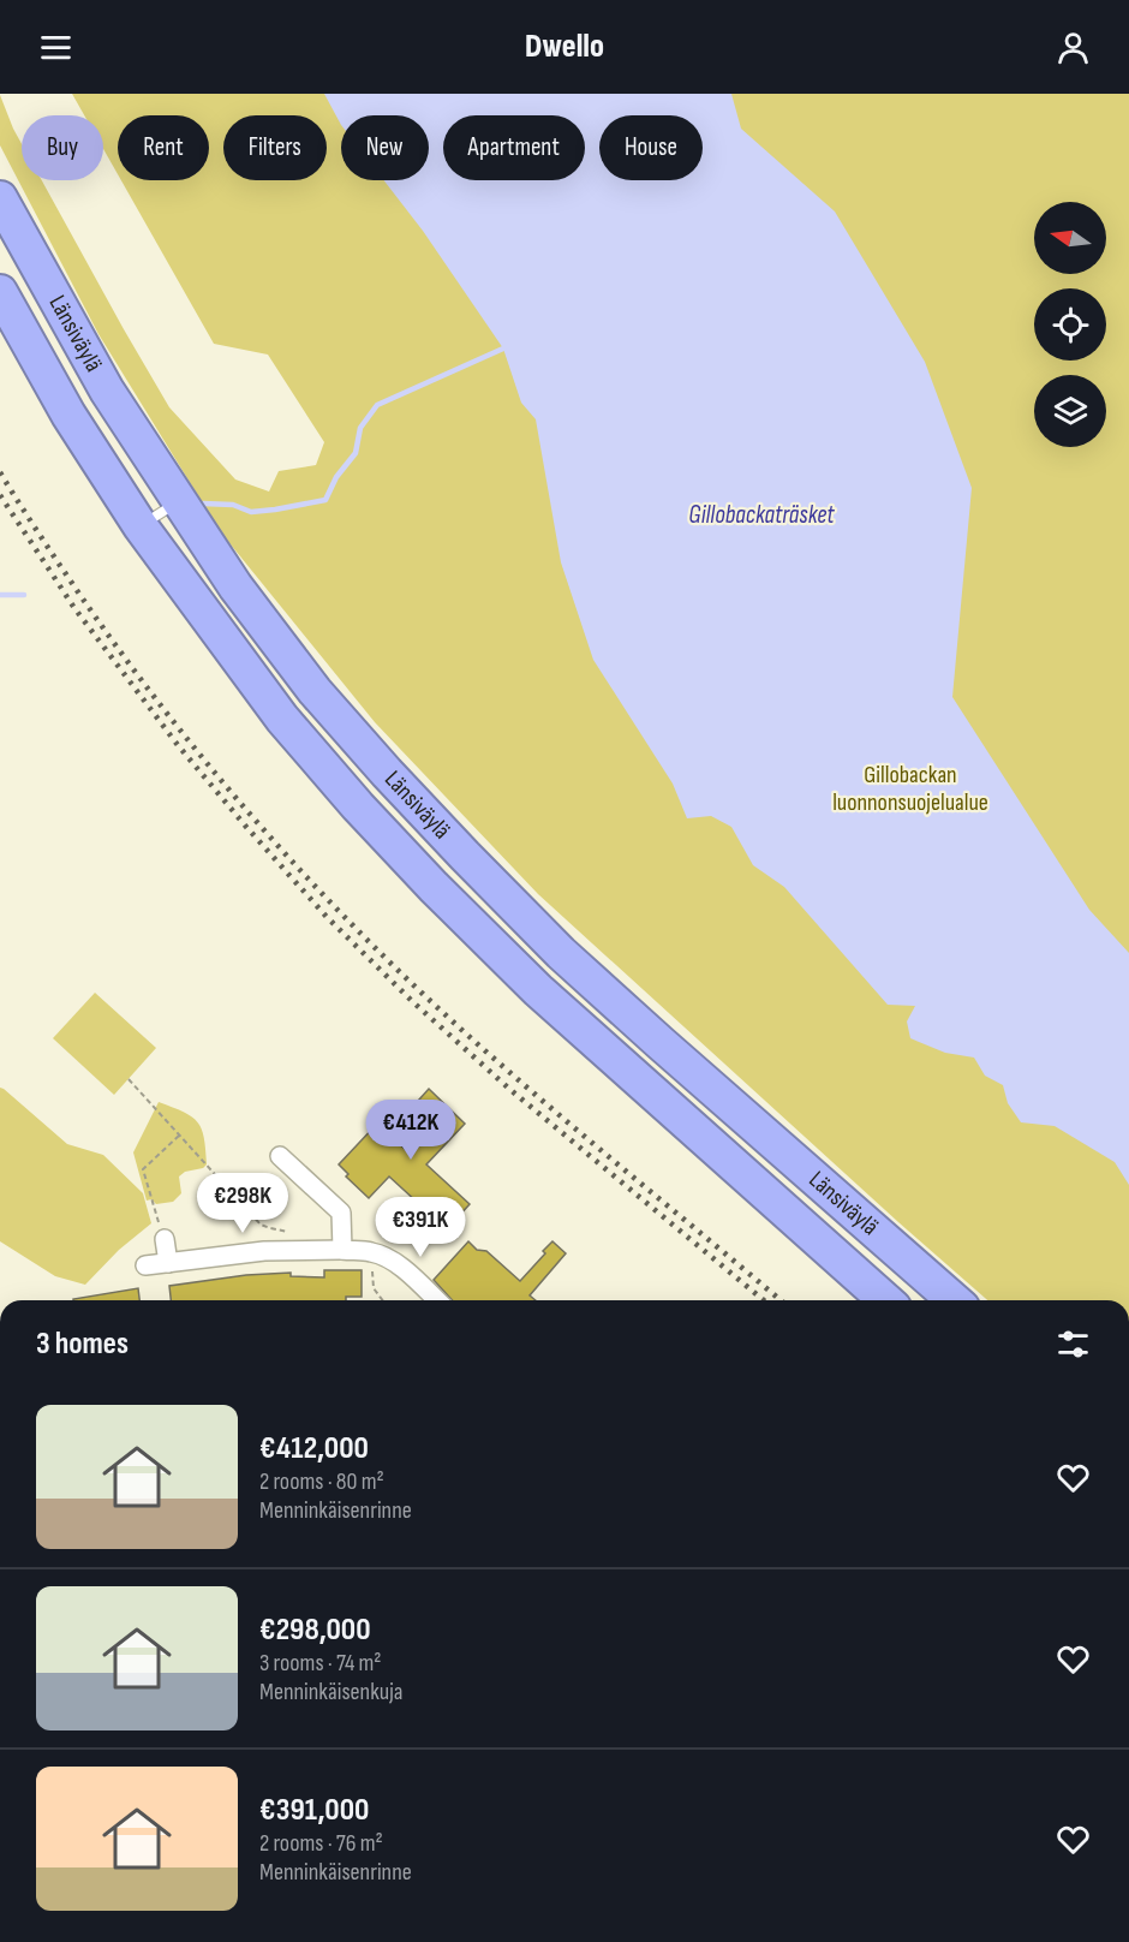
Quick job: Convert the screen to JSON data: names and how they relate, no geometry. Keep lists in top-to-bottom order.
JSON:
{
  "streets": {
    "highway": ["Länsiväylä"]
  },
  "water": ["Gillobackaträsket"],
  "parks": ["Gillobackan luonnonsuojelualue"],
  "north": "left",
  "page": {
    "header": "Dwello",
    "chip": [
      "Buy",
      "Rent",
      "Filters",
      "New",
      "Apartment",
      "House"
    ],
    "price": ["€412K", "€298K", "€391K"],
    "heading": "3 homes",
    "list": [
      {
        "name": "€412,000",
        "note": "2 rooms · 80 m² · Menninkäisenrinne"
      },
      {
        "name": "€298,000",
        "note": "3 rooms · 74 m² · Menninkäisenkuja"
      },
      {
        "name": "€391,000",
        "note": "2 rooms · 76 m² · Menninkäisenrinne"
      }
    ]
  }
}
